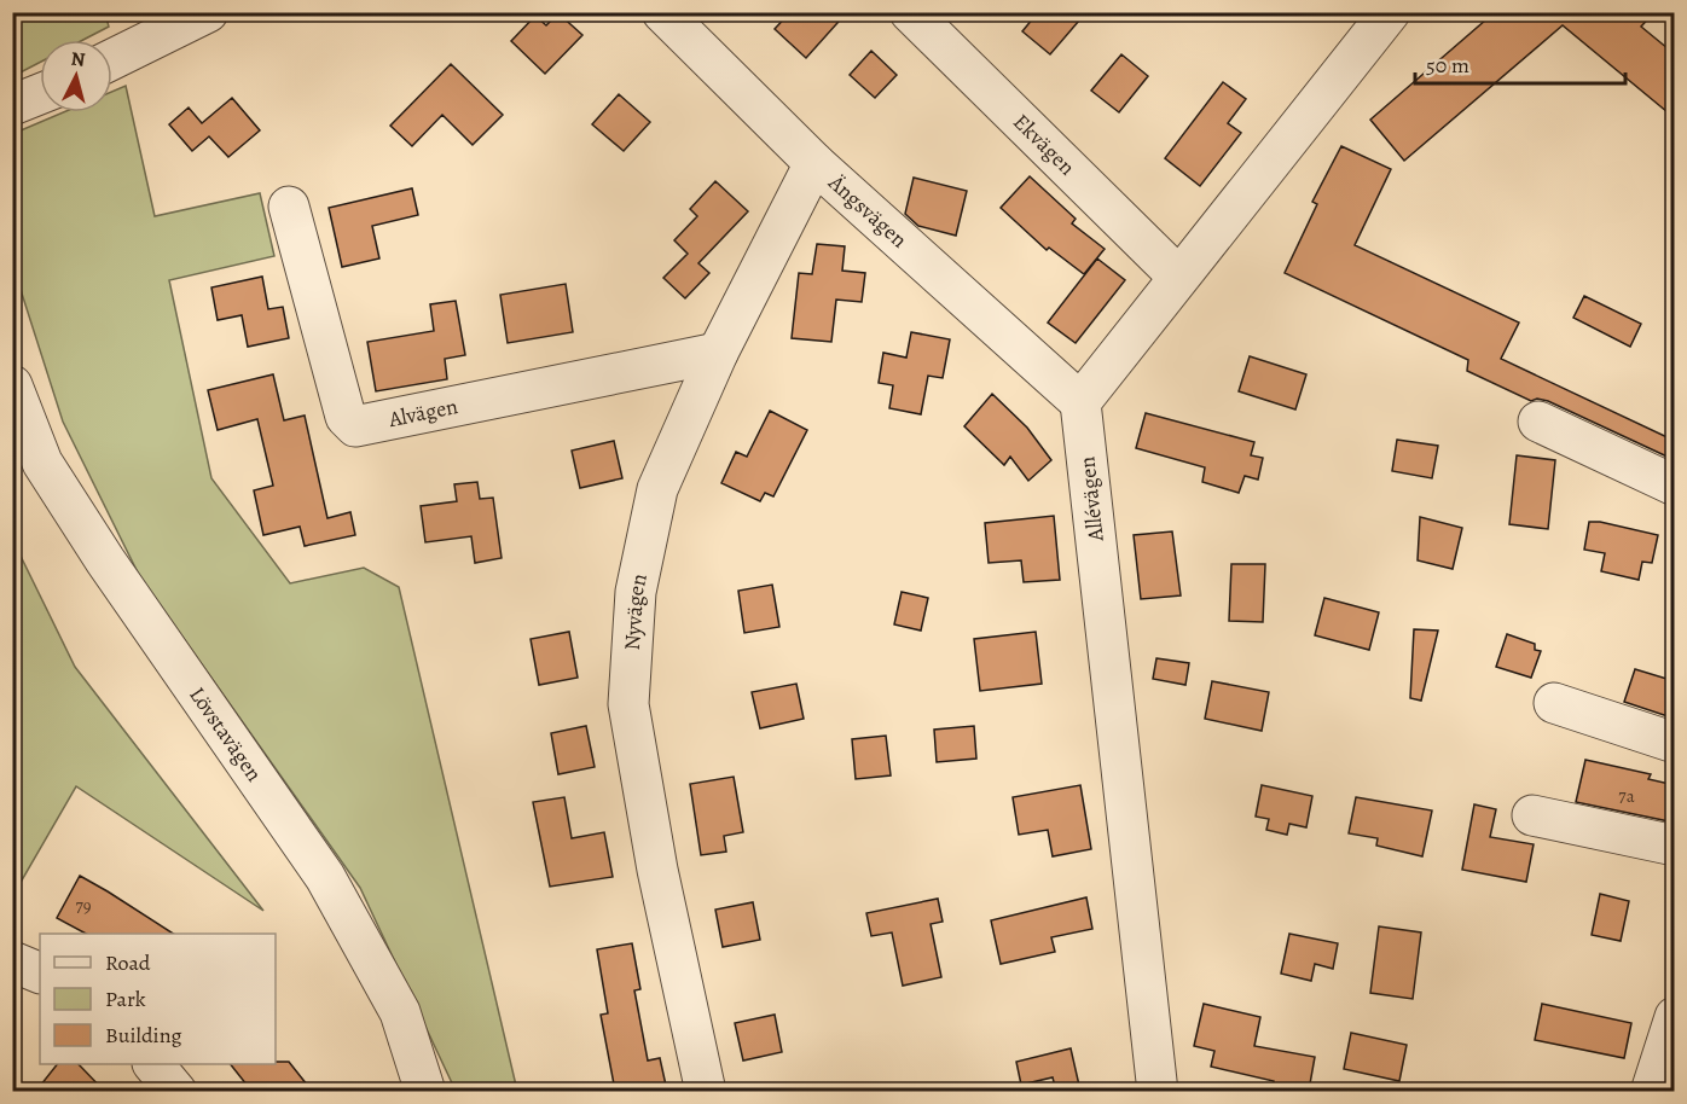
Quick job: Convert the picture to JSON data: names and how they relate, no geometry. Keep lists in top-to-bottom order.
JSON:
{
  "streets": {
    "street": [
      "Ekvägen",
      "Ängsvägen",
      "Alvägen",
      "Allévägen",
      "Nyvägen",
      "Lövstavägen"
    ]
  },
  "crossings": [
    ["Ängsvägen", "Allévägen"],
    ["Ängsvägen", "Nyvägen"],
    ["Alvägen", "Nyvägen"]
  ],
  "house_numbers": ["7a", "79"],
  "legend": ["Road", "Park", "Building"],
  "scale_bar": "50 m",
  "north": "top"
}
